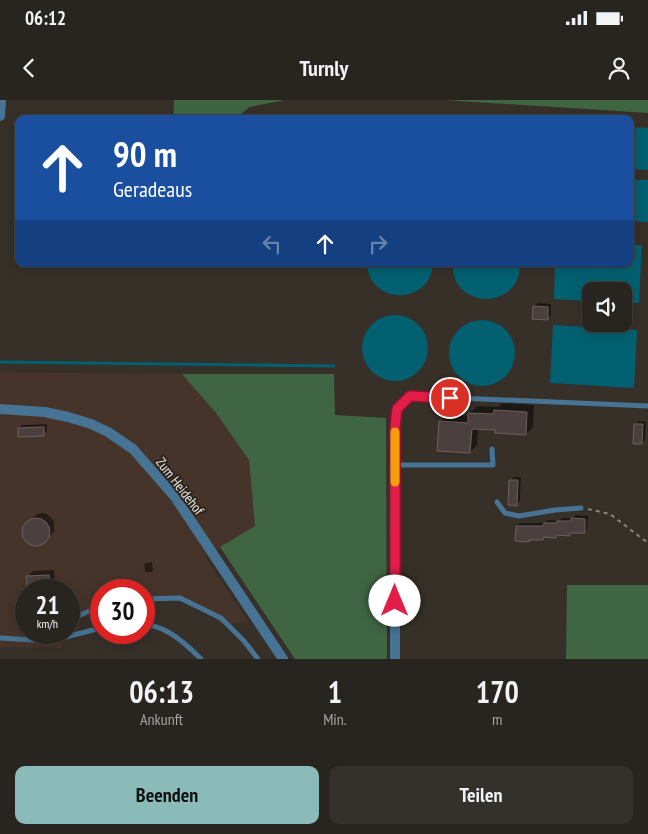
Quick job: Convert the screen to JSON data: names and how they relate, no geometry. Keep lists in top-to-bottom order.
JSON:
{
  "streets": {
    "street": ["Zum Heidehof"]
  },
  "page": {
    "status": "06:12",
    "header": "Turnly",
    "turn": ["90 m", "Geradeaus"],
    "speed": "21 km/h",
    "limit": "30",
    "eta": [
      "06:13",
      "Ankunft",
      "1",
      "Min.",
      "170",
      "m"
    ],
    "buttons": ["Beenden", "Teilen"]
  }
}
